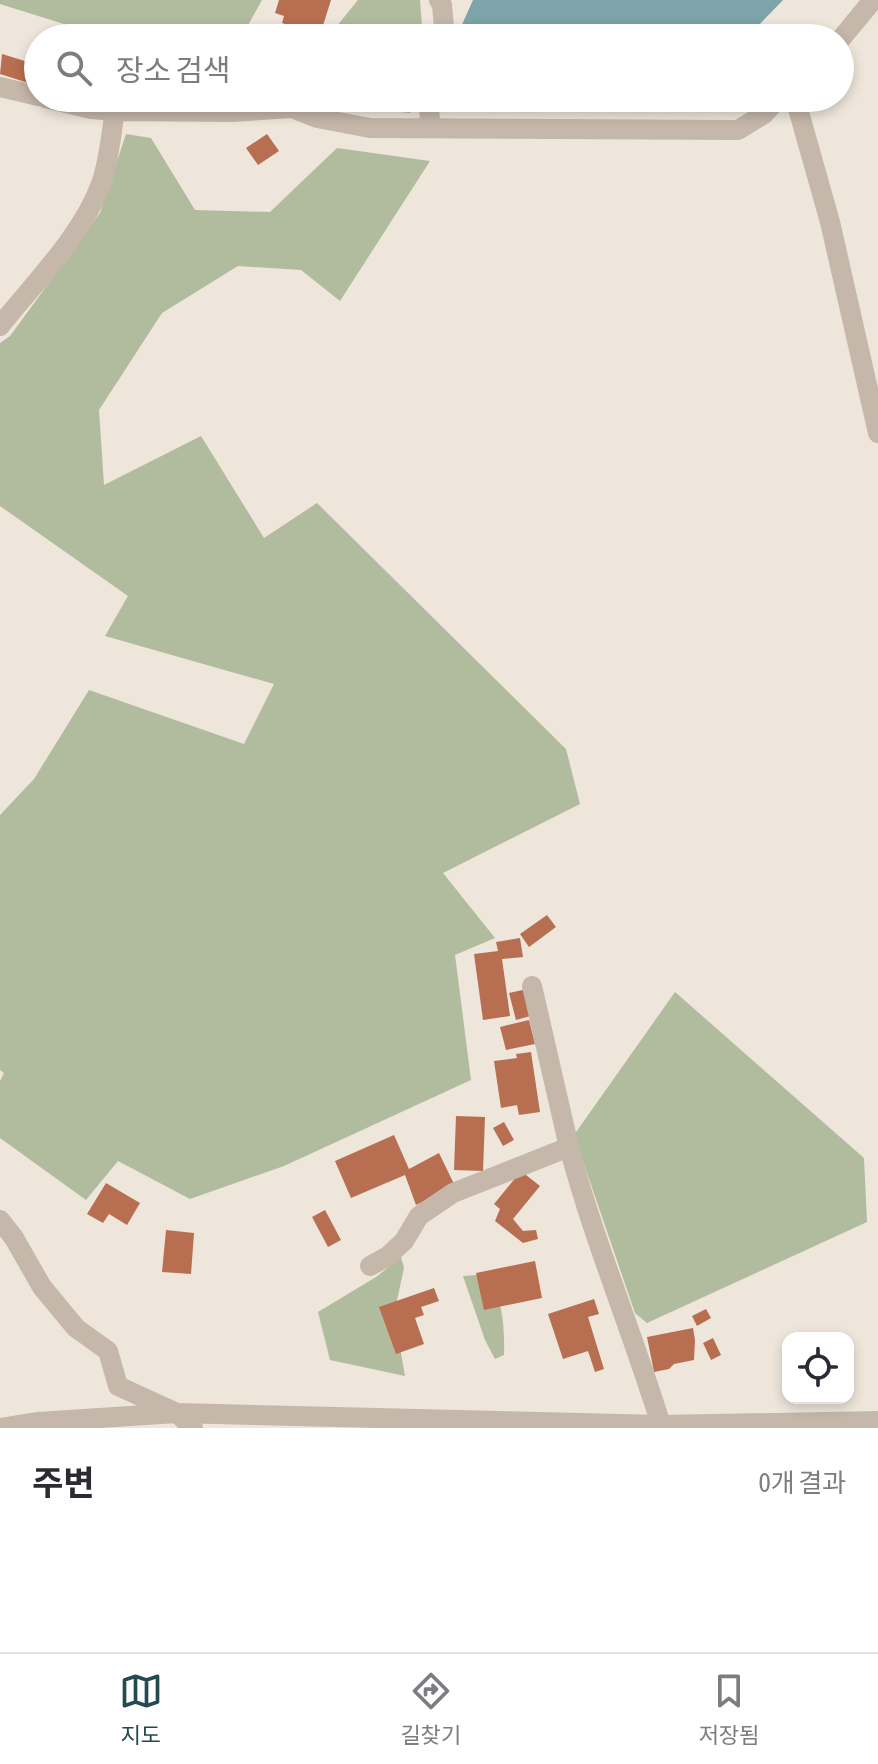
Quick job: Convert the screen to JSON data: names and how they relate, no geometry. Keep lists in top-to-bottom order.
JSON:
{
  "page": {
    "search": "장소 검색",
    "heading": ["주변", "0개 결과"],
    "nav": ["지도", "길찾기", "저장됨"]
  }
}
